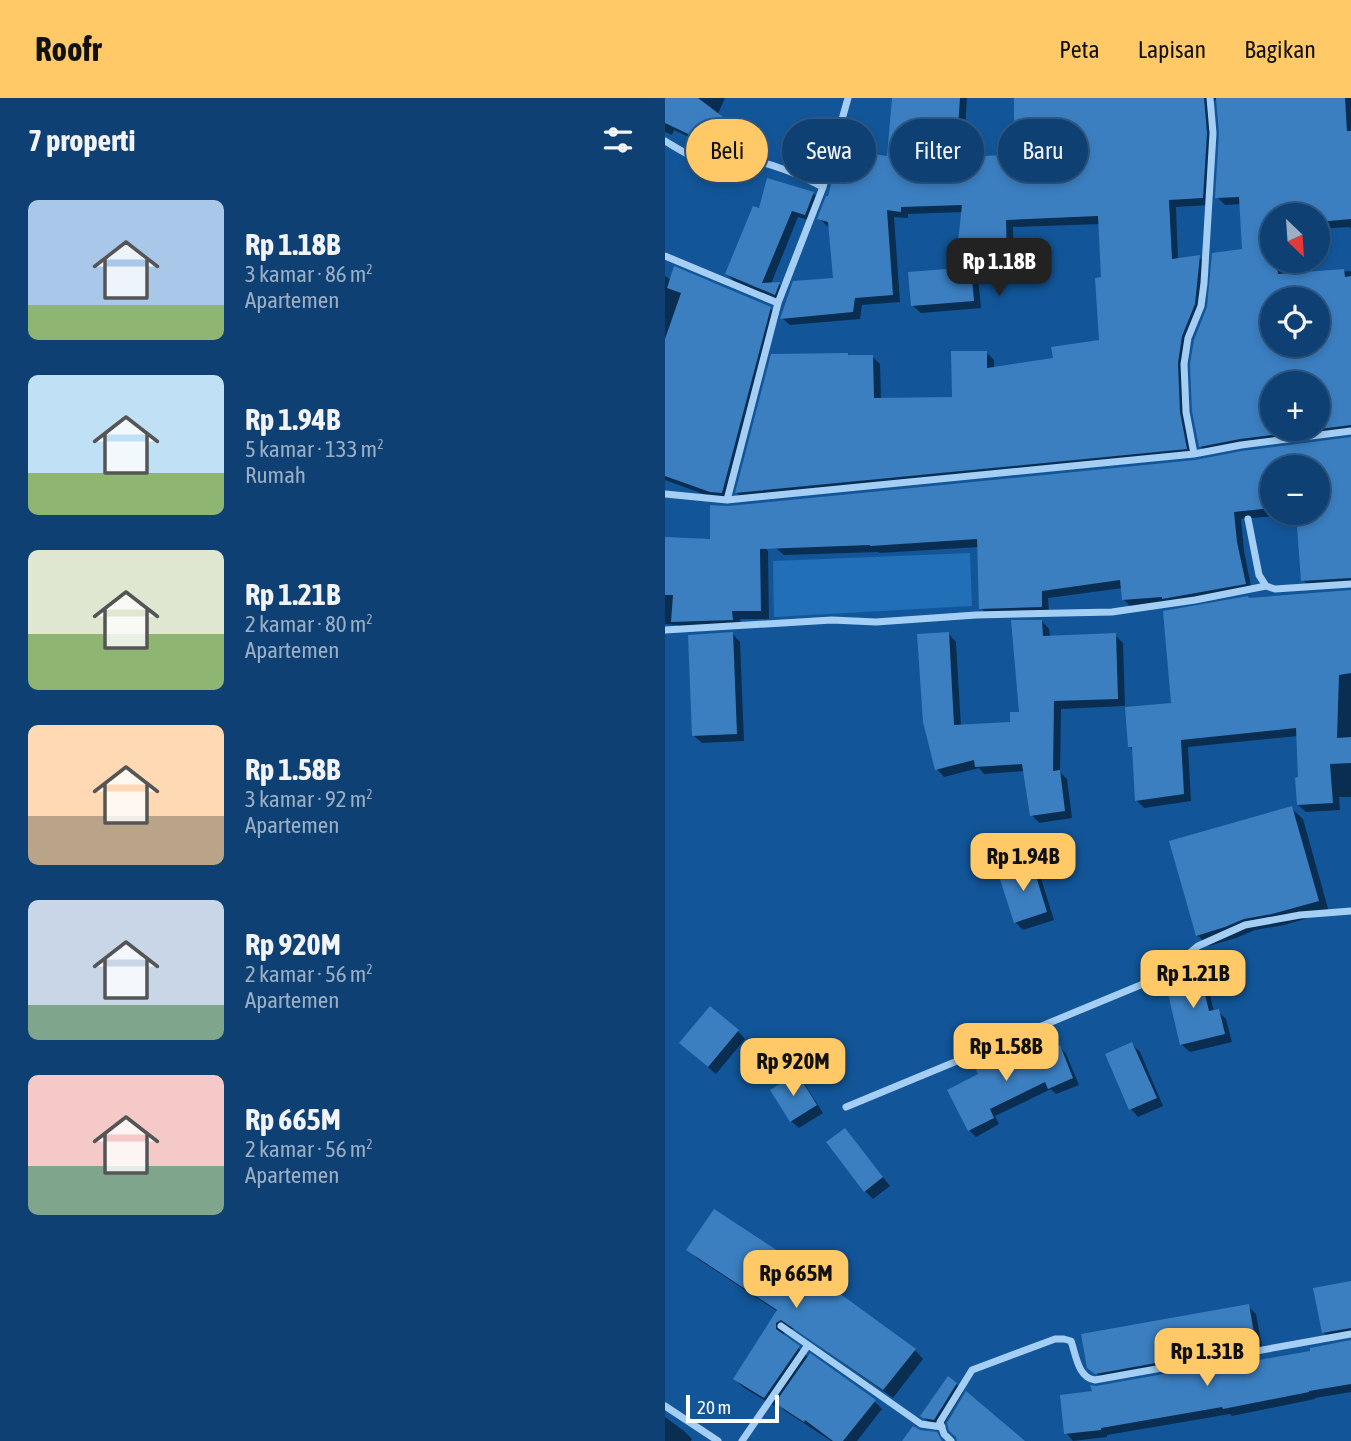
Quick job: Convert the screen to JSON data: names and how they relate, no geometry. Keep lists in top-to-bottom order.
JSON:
{
  "scale_bar": "20 m",
  "north": "bottom right",
  "page": {
    "header": "Roofr",
    "nav": ["Peta", "Lapisan", "Bagikan"],
    "heading": "7 properti",
    "chip": [
      "Beli",
      "Sewa",
      "Filter",
      "Baru"
    ],
    "list": [
      {
        "name": "Rp 1.18B",
        "note": "3 kamar · 86 m² · Apartemen"
      },
      {
        "name": "Rp 1.94B",
        "note": "5 kamar · 133 m² · Rumah"
      },
      {
        "name": "Rp 1.21B",
        "note": "2 kamar · 80 m² · Apartemen"
      },
      {
        "name": "Rp 1.58B",
        "note": "3 kamar · 92 m² · Apartemen"
      },
      {
        "name": "Rp 920M",
        "note": "2 kamar · 56 m² · Apartemen"
      },
      {
        "name": "Rp 665M",
        "note": "2 kamar · 56 m² · Apartemen"
      }
    ],
    "map_buttons": ["+", "−"],
    "price": [
      "Rp 1.18B",
      "Rp 1.94B",
      "Rp 1.21B",
      "Rp 1.58B",
      "Rp 920M",
      "Rp 665M",
      "Rp 1.31B"
    ],
    "scale": "20 m"
  }
}
